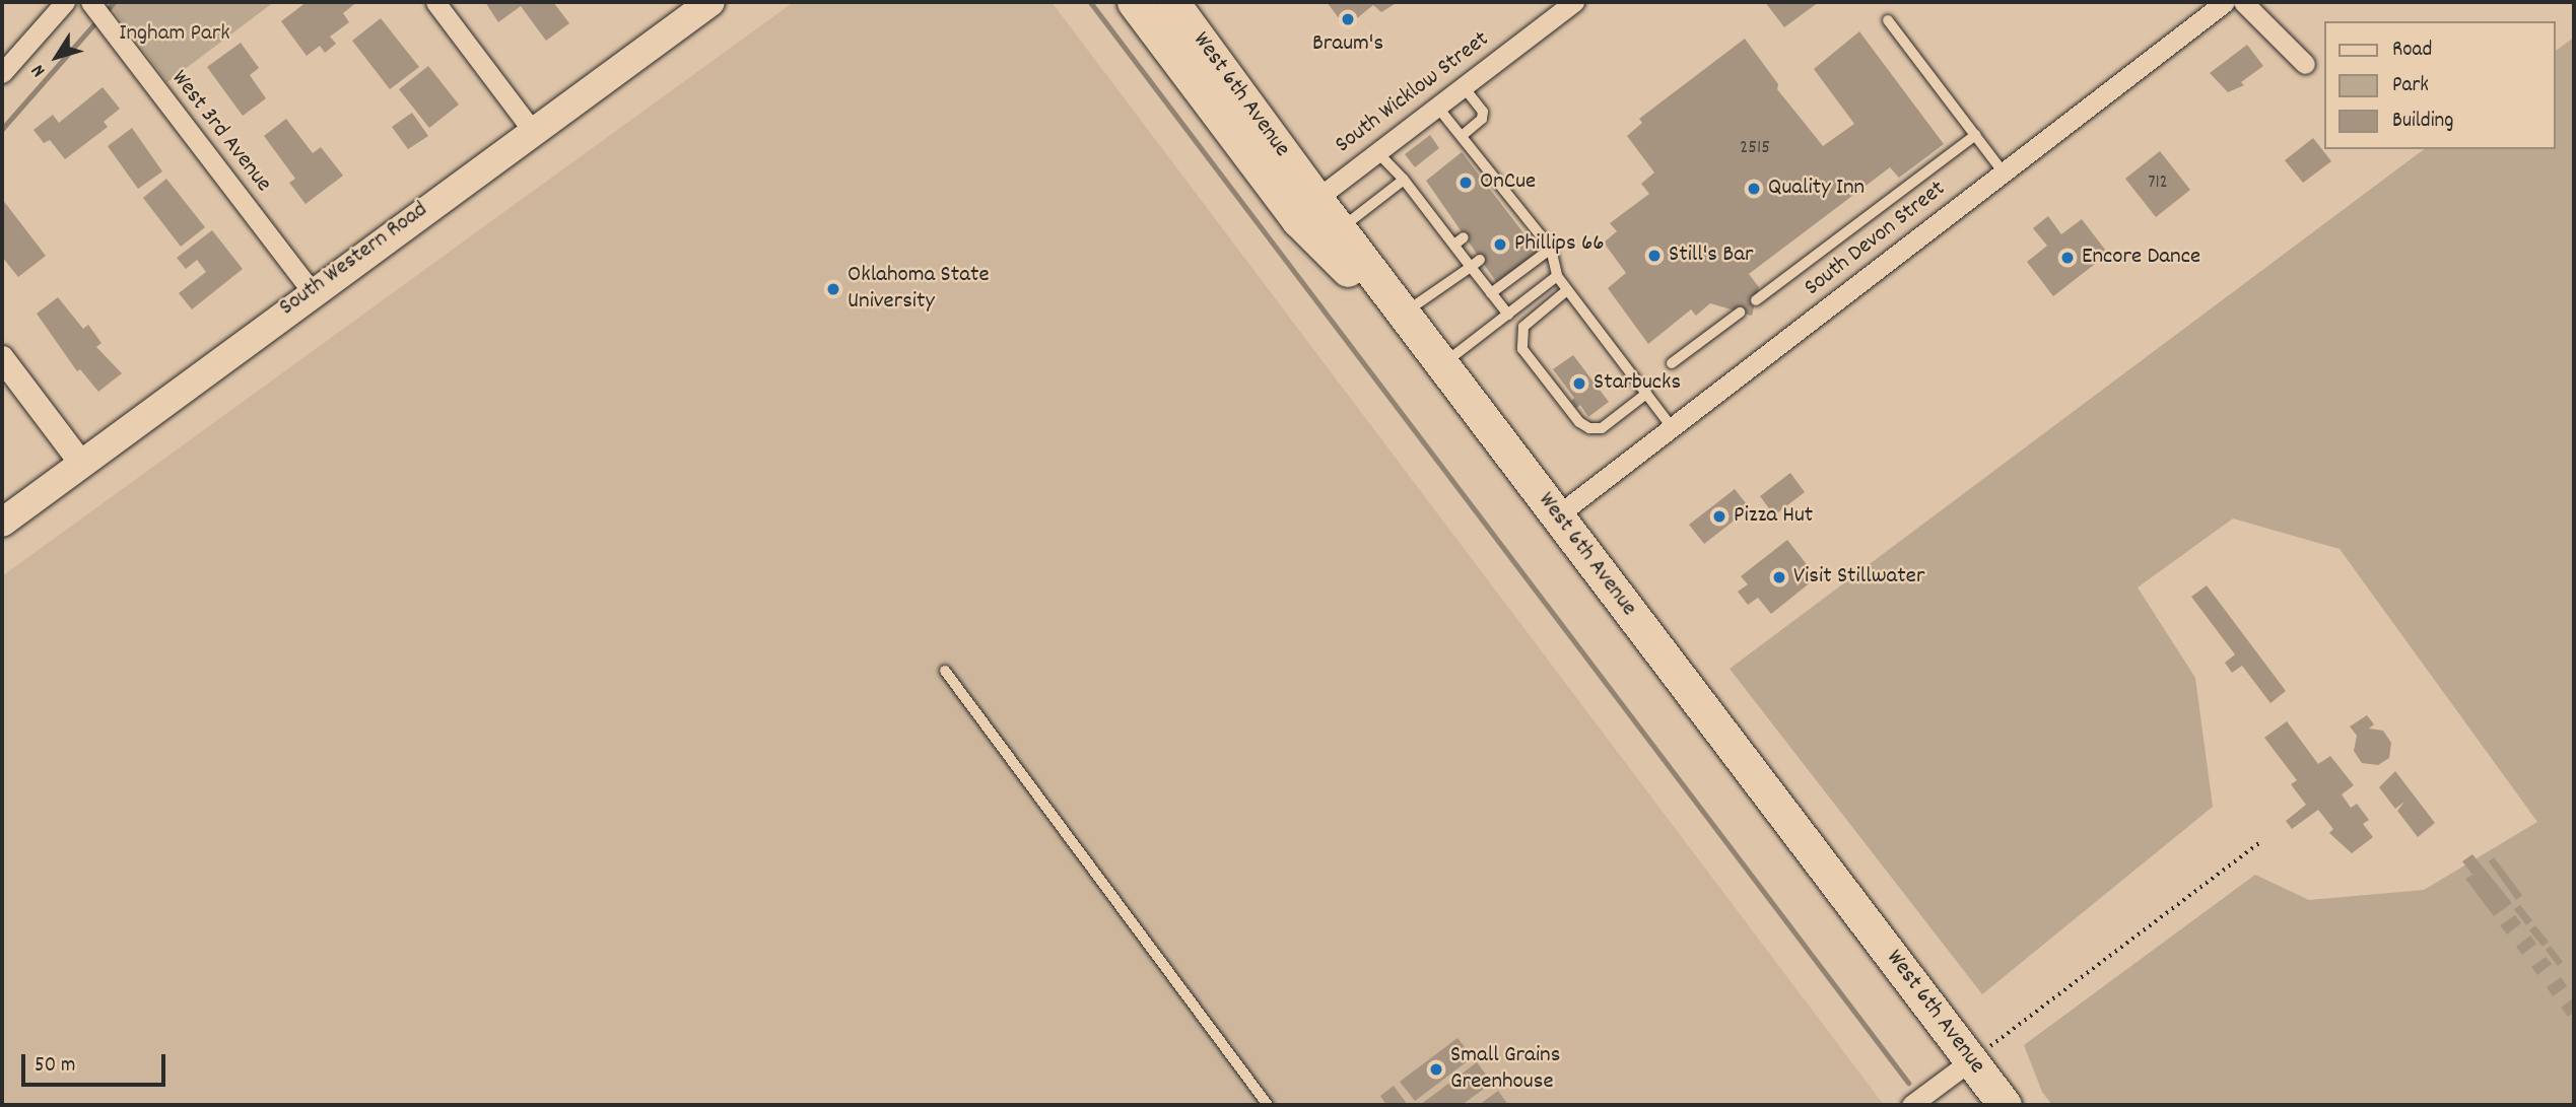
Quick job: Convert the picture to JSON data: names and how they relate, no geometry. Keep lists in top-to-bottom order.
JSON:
{
  "streets": {
    "highway": ["West 6th Avenue"],
    "main road": ["South Western Road"],
    "street": ["South Wicklow Street", "West 3rd Avenue", "South Devon Street"]
  },
  "crossings": [
    ["South Wicklow Street", "West 6th Avenue"],
    ["West 6th Avenue", "South Devon Street"],
    ["West 3rd Avenue", "South Western Road"]
  ],
  "parks": ["Ingham Park"],
  "places": [
    "Braum's",
    "OnCue",
    "Quality Inn",
    "Phillips 66",
    "Still's Bar",
    "Encore Dance",
    "Oklahoma State University",
    "Starbucks",
    "Pizza Hut",
    "Visit Stillwater",
    "Small Grains Greenhouse"
  ],
  "house_numbers": ["2515", "712"],
  "legend": ["Road", "Park", "Building"],
  "scale_bar": "50 m",
  "north": "bottom left"
}
